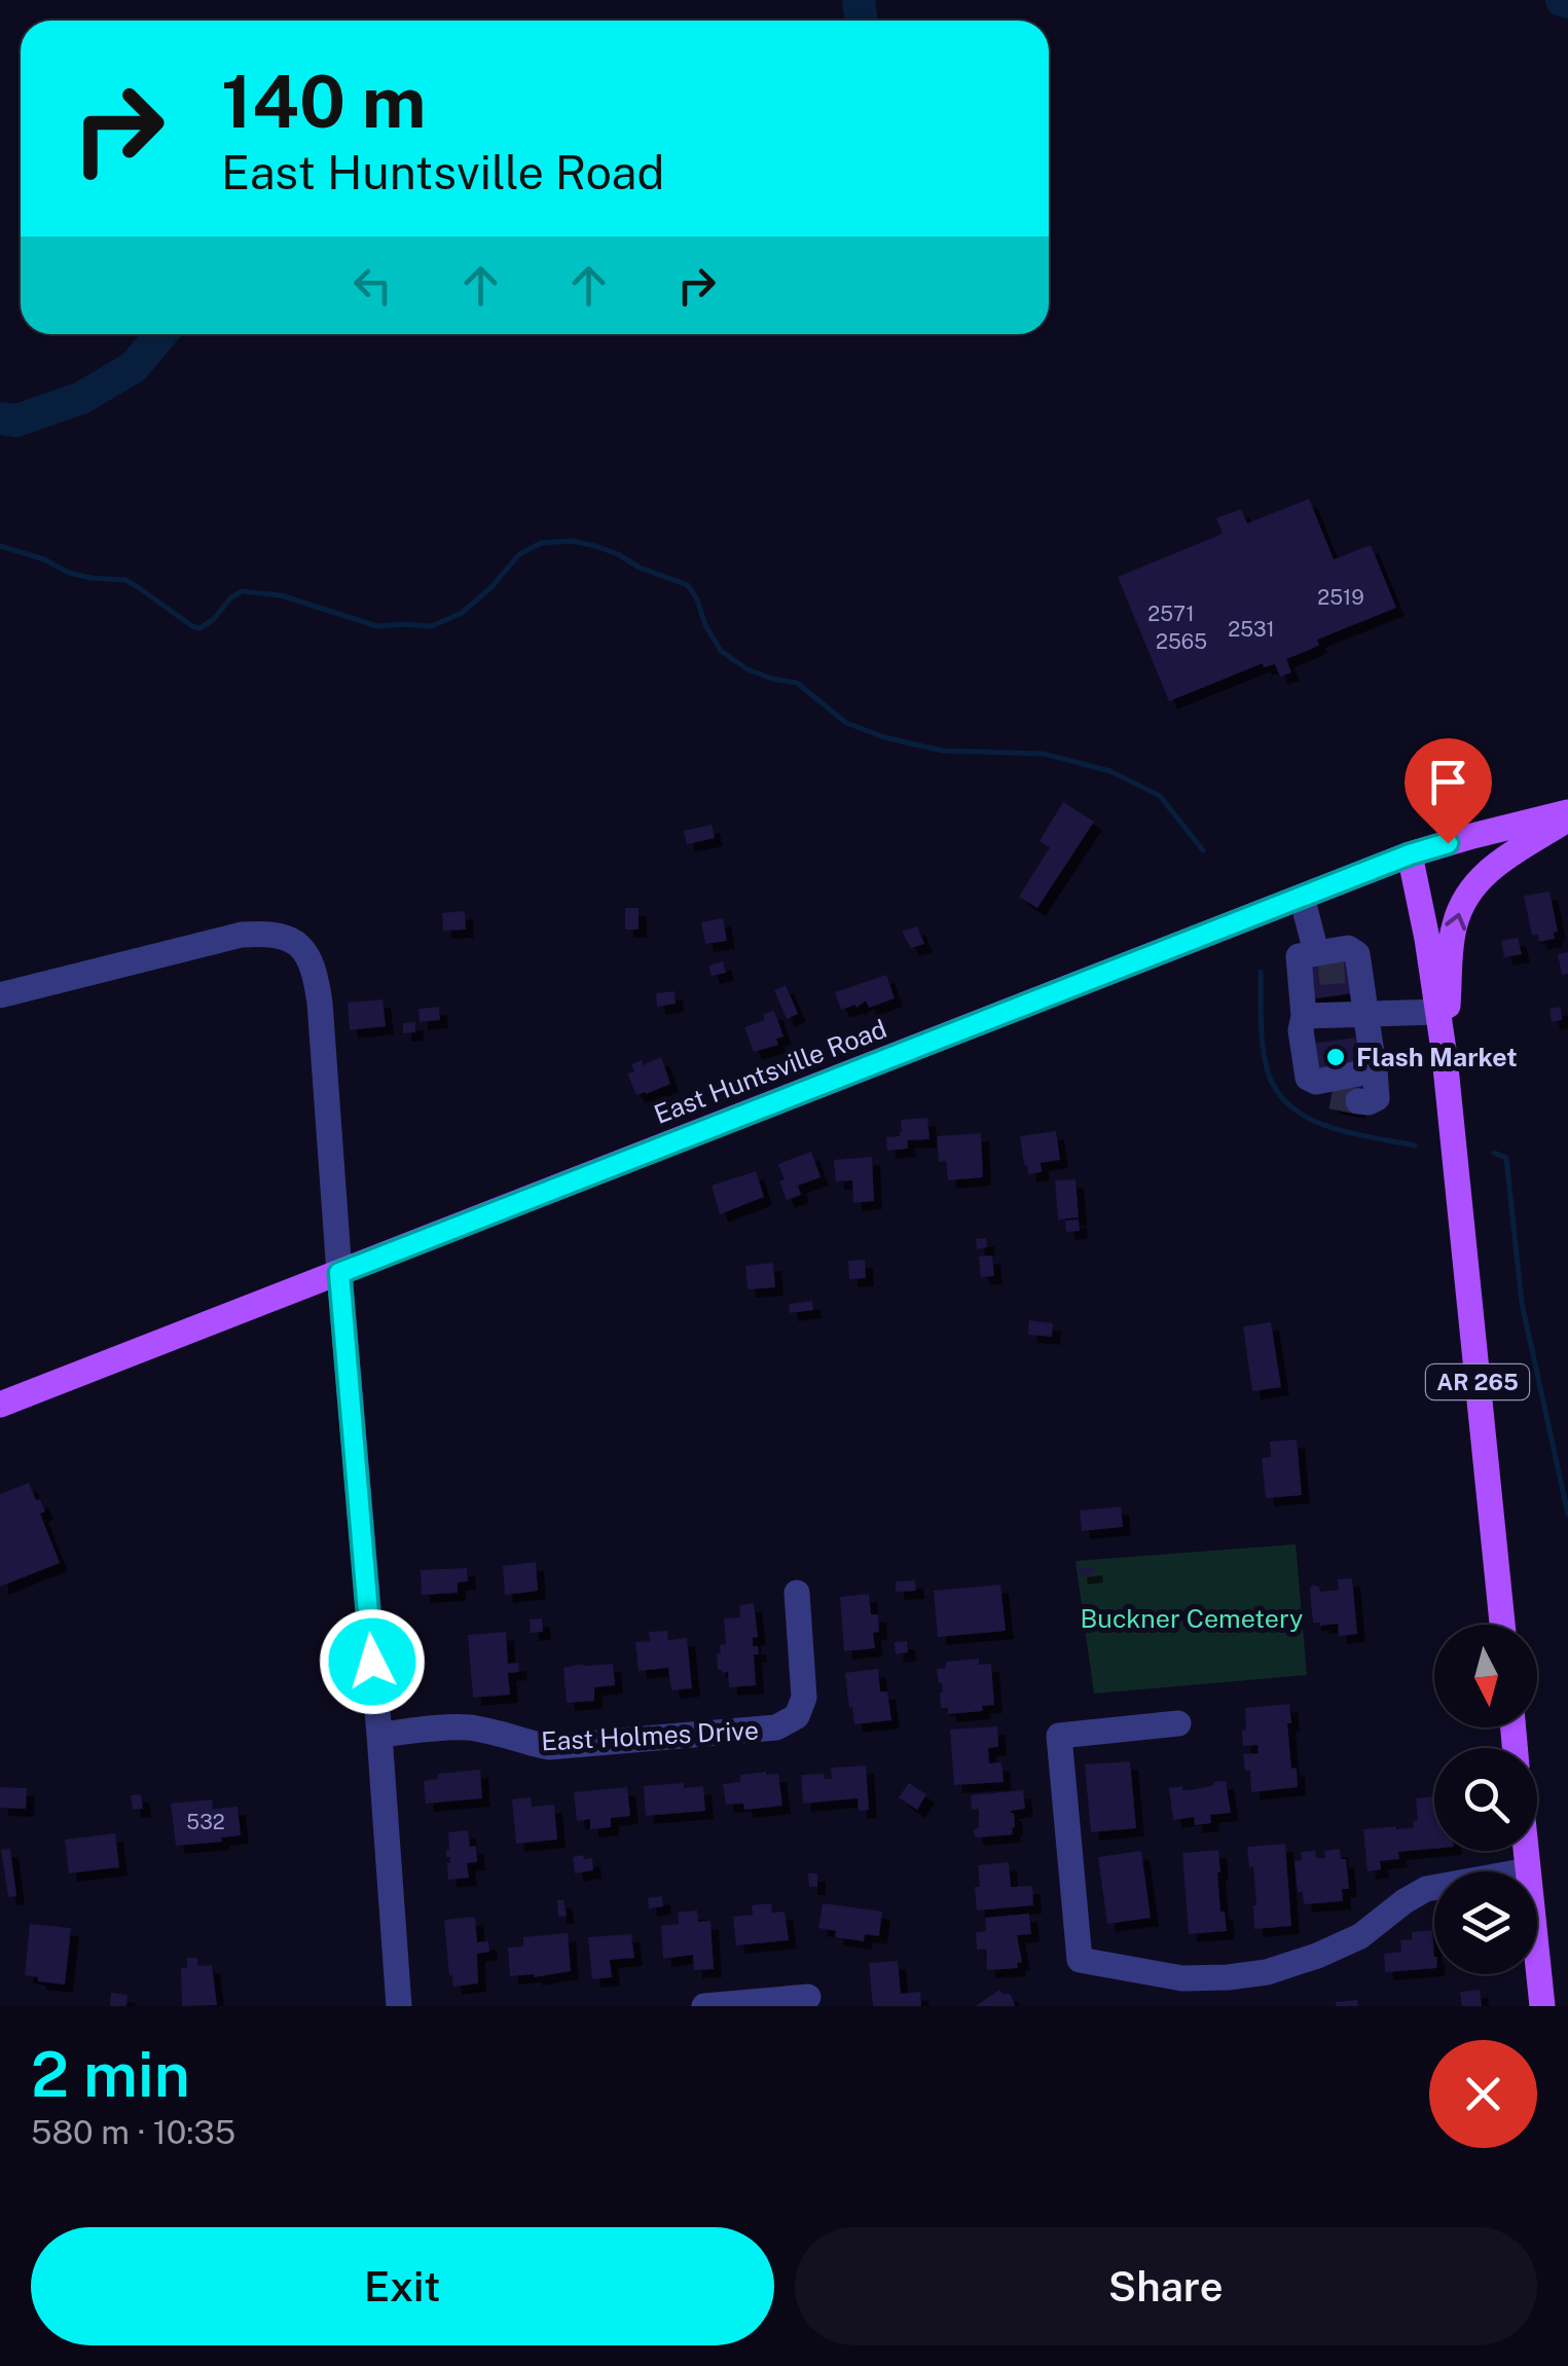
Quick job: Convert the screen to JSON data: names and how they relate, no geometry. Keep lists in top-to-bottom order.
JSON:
{
  "streets": {
    "main road": ["East Huntsville Road", "AR 265"],
    "street": ["East Holmes Drive"]
  },
  "crossings": [
    ["East Huntsville Road", "AR 265"]
  ],
  "parks": ["Buckner Cemetery"],
  "places": ["Flash Market"],
  "house_numbers": [
    "2519",
    "2571",
    "2531",
    "2565",
    "532"
  ],
  "north": "bottom",
  "page": {
    "turn": ["140 m", "East Huntsville Road"],
    "heading": ["2 min", "580 m · 10:35"],
    "buttons": ["Exit", "Share"]
  }
}
